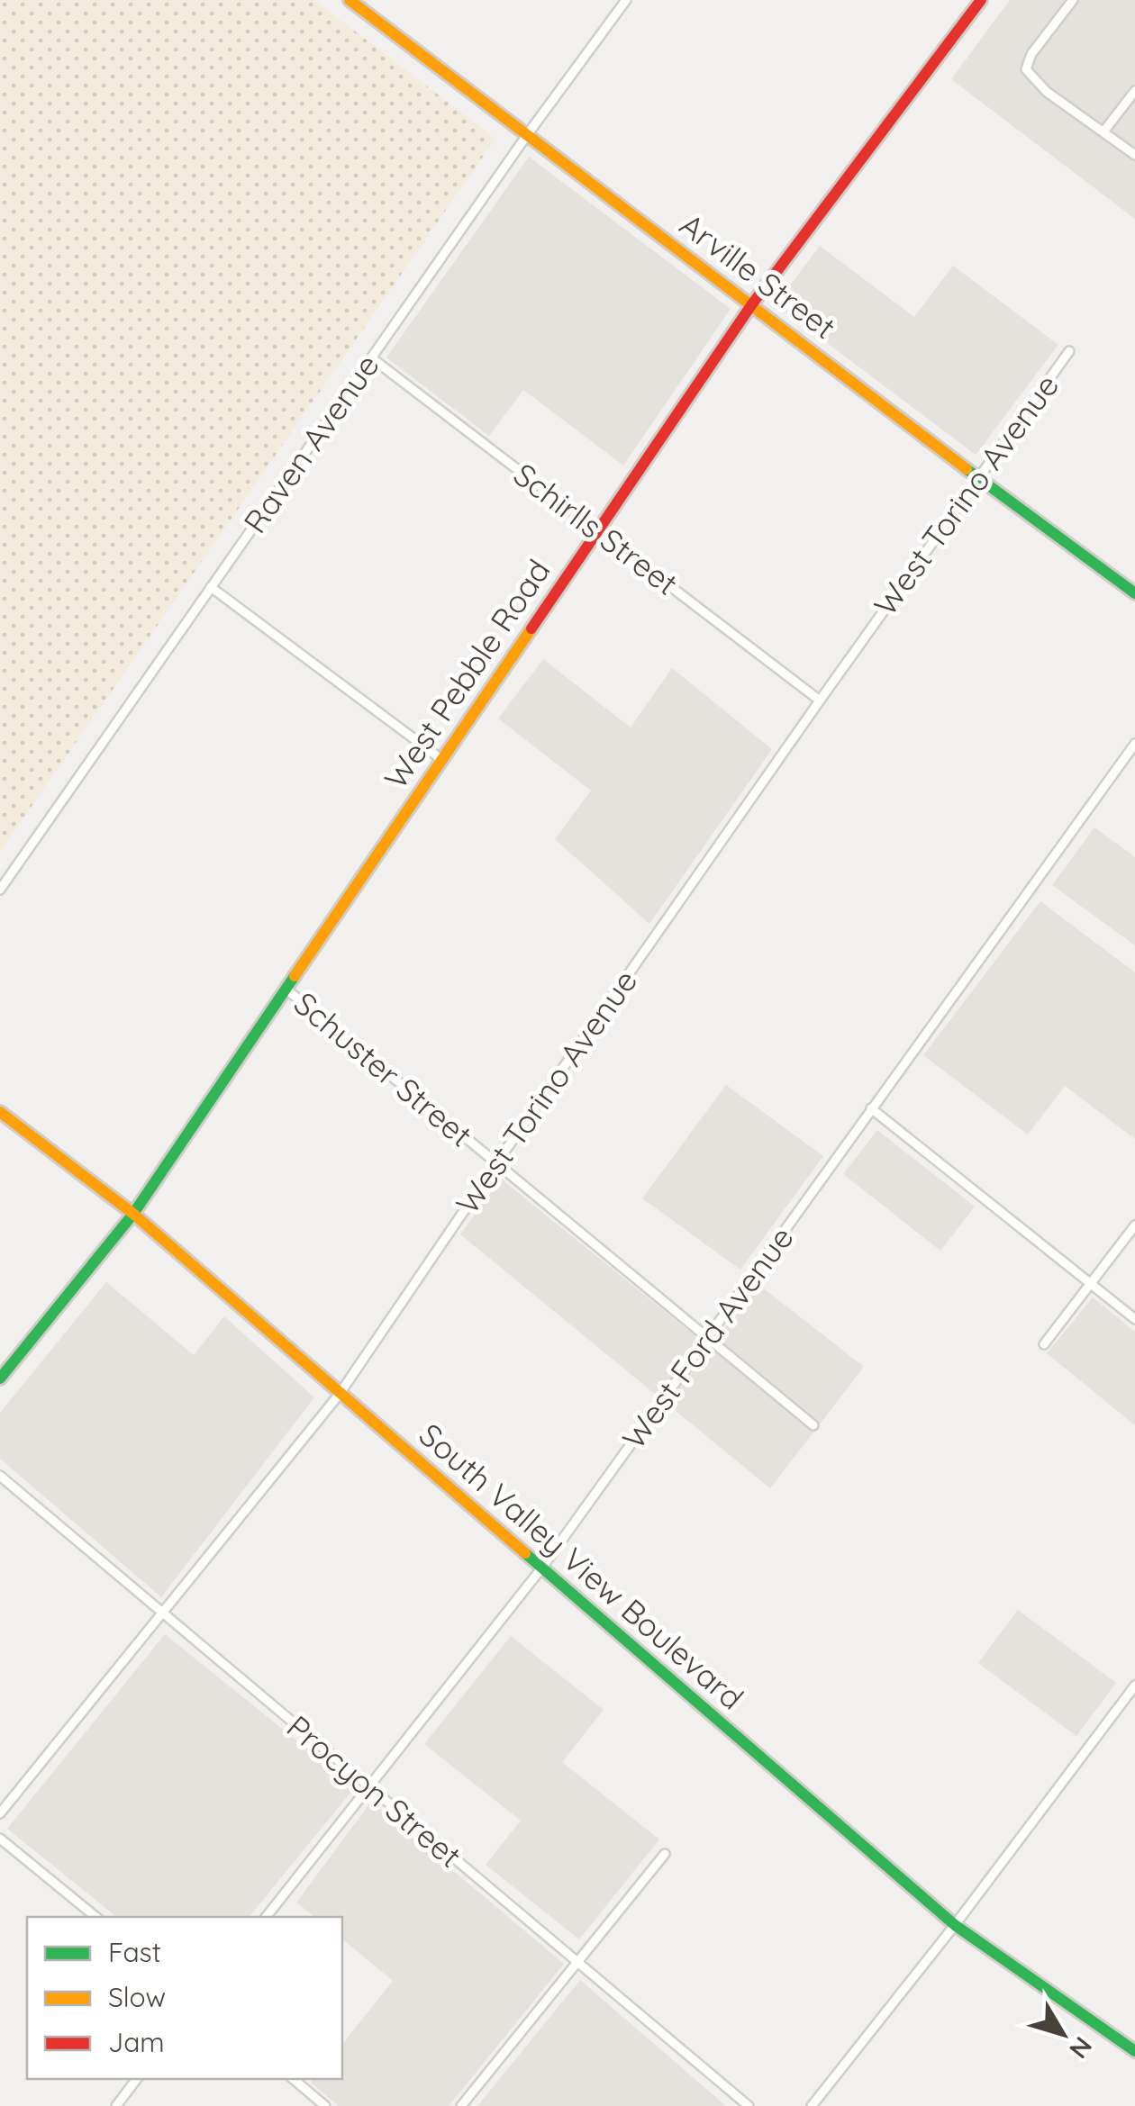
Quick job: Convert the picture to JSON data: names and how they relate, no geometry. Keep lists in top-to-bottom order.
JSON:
{
  "streets": {
    "street": [
      "Arville Street",
      "Raven Avenue",
      "West Torino Avenue",
      "Schirlls Street",
      "West Pebble Road",
      "Schuster Street",
      "West Ford Avenue",
      "South Valley View Boulevard",
      "Procyon Street"
    ]
  },
  "crossings": [
    ["Arville Street", "Raven Avenue"],
    ["Arville Street", "West Torino Avenue"],
    ["Arville Street", "West Pebble Road"],
    ["Raven Avenue", "Schirlls Street"],
    ["West Torino Avenue", "Schirlls Street"],
    ["West Torino Avenue", "Schuster Street"],
    ["West Torino Avenue", "South Valley View Boulevard"],
    ["West Torino Avenue", "Procyon Street"],
    ["Schirlls Street", "West Pebble Road"],
    ["West Pebble Road", "Schuster Street"],
    ["West Pebble Road", "South Valley View Boulevard"],
    ["Schuster Street", "West Ford Avenue"],
    ["West Ford Avenue", "South Valley View Boulevard"],
    ["West Ford Avenue", "Procyon Street"]
  ],
  "legend": ["Fast", "Slow", "Jam"],
  "north": "bottom right"
}
